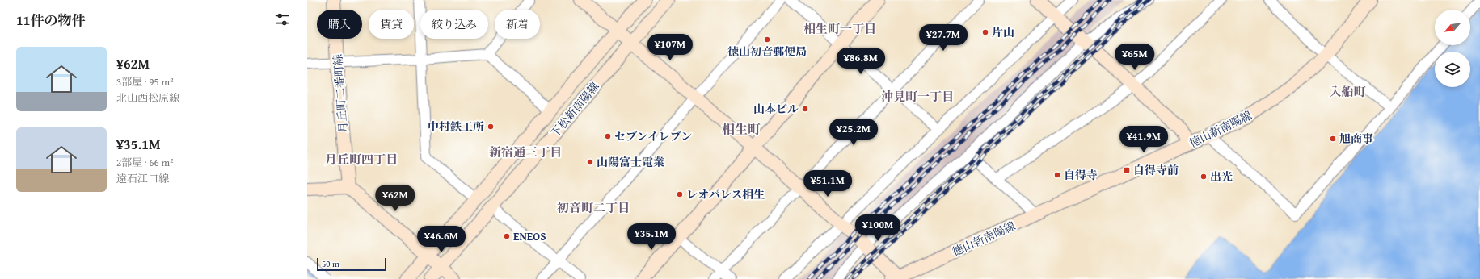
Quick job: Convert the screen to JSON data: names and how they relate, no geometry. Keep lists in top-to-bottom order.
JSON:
{
  "streets": {
    "street": ["月丘町二番町線", "下松新南陽線", "徳山新南陽線"]
  },
  "districts": [
    "相生町一丁目",
    "入船町",
    "沖見町一丁目",
    "相生町",
    "新宿通三丁目",
    "月丘町四丁目",
    "初音町二丁目"
  ],
  "places": {
    "other": [
      "片山",
      "徳山初音郵便局",
      "山本ビル",
      "中村鉄工所",
      "セブンイレブン",
      "旭商事",
      "山陽富士電業",
      "自得寺",
      "出光",
      "レオパレス相生",
      "ENEOS"
    ],
    "transit": ["自得寺前"]
  },
  "scale_bar": "50 m",
  "north": "bottom left",
  "page": {
    "heading": "11件の物件",
    "chip": [
      "購入",
      "賃貸",
      "絞り込み",
      "新着"
    ],
    "price": [
      "¥27.7M",
      "¥107M",
      "¥65M",
      "¥86.8M",
      "¥25.2M",
      "¥41.9M",
      "¥51.1M",
      "¥62M",
      "¥100M",
      "¥35.1M",
      "¥46.6M"
    ],
    "list": [
      {
        "name": "¥62M",
        "note": "3部屋 · 95 m² · 北山西松原線"
      },
      {
        "name": "¥35.1M",
        "note": "2部屋 · 66 m² · 遠石江口線"
      }
    ],
    "scale": "50 m"
  }
}
